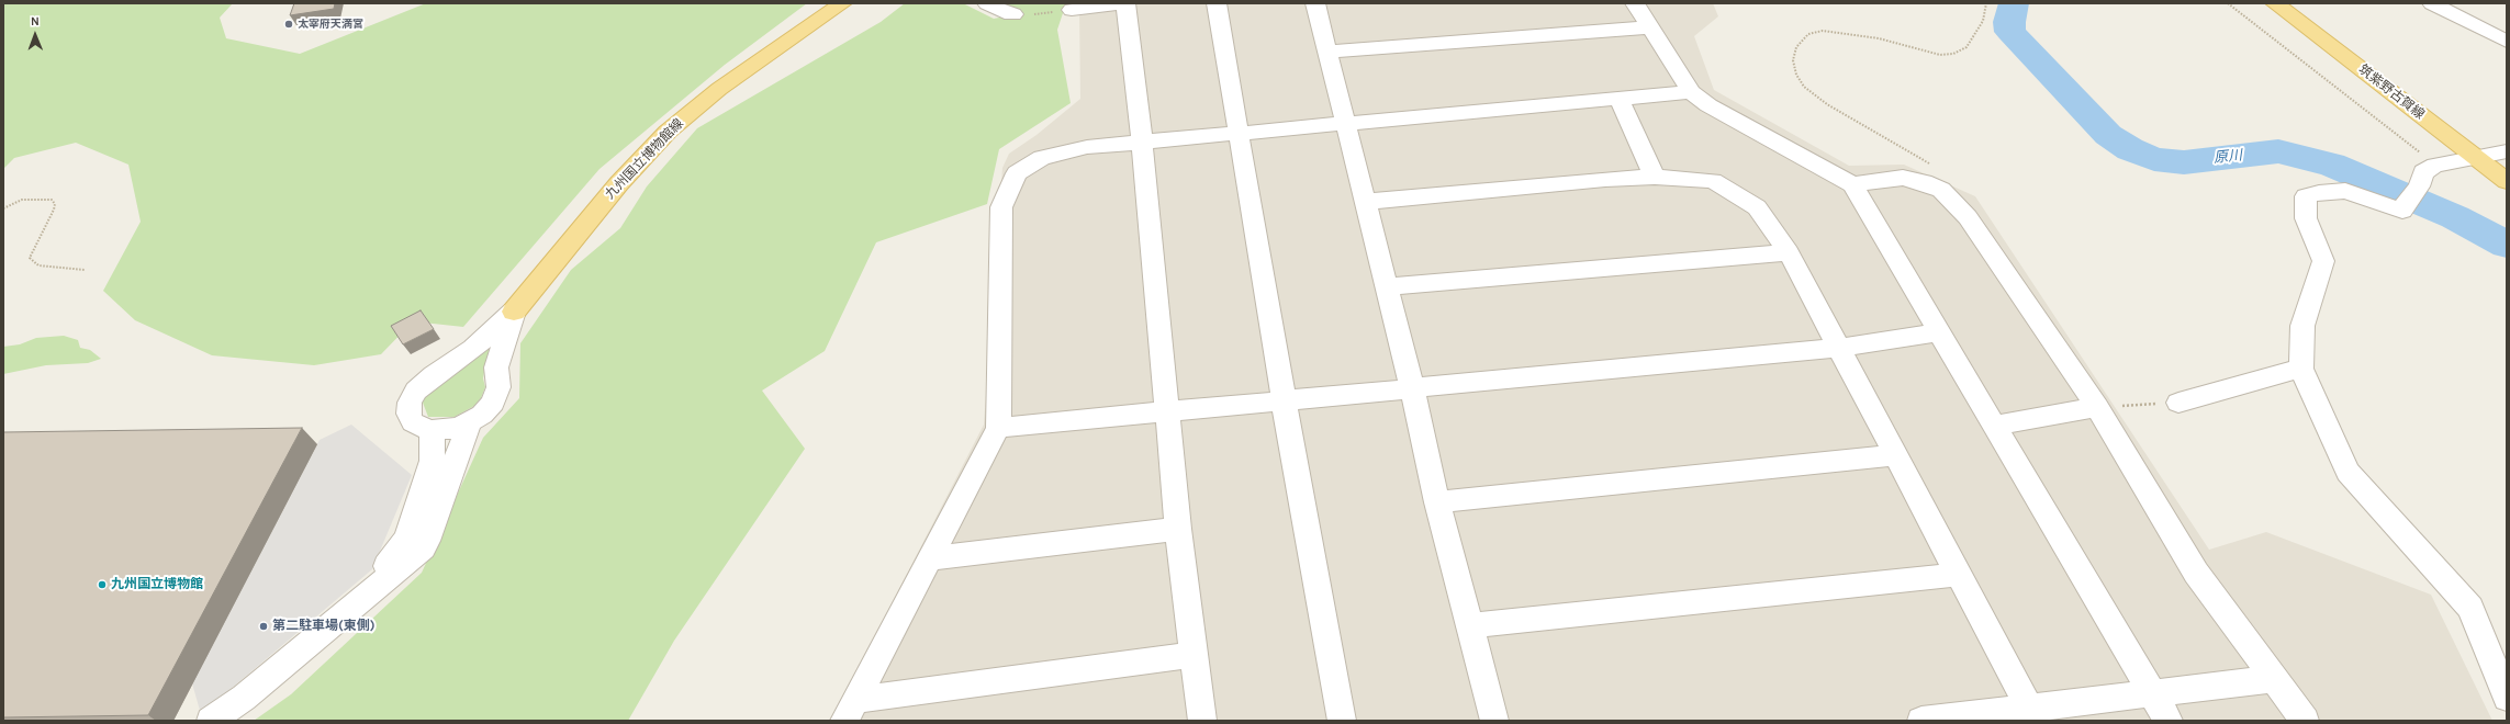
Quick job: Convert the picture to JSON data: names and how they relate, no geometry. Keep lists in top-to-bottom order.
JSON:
{
  "streets": {
    "main road": ["筑紫野古賀線", "九州国立博物館線"]
  },
  "water": ["原川"],
  "places": ["太宰府天満宮", "九州国立博物館", "第二駐車場(東側)"],
  "north": "top"
}
